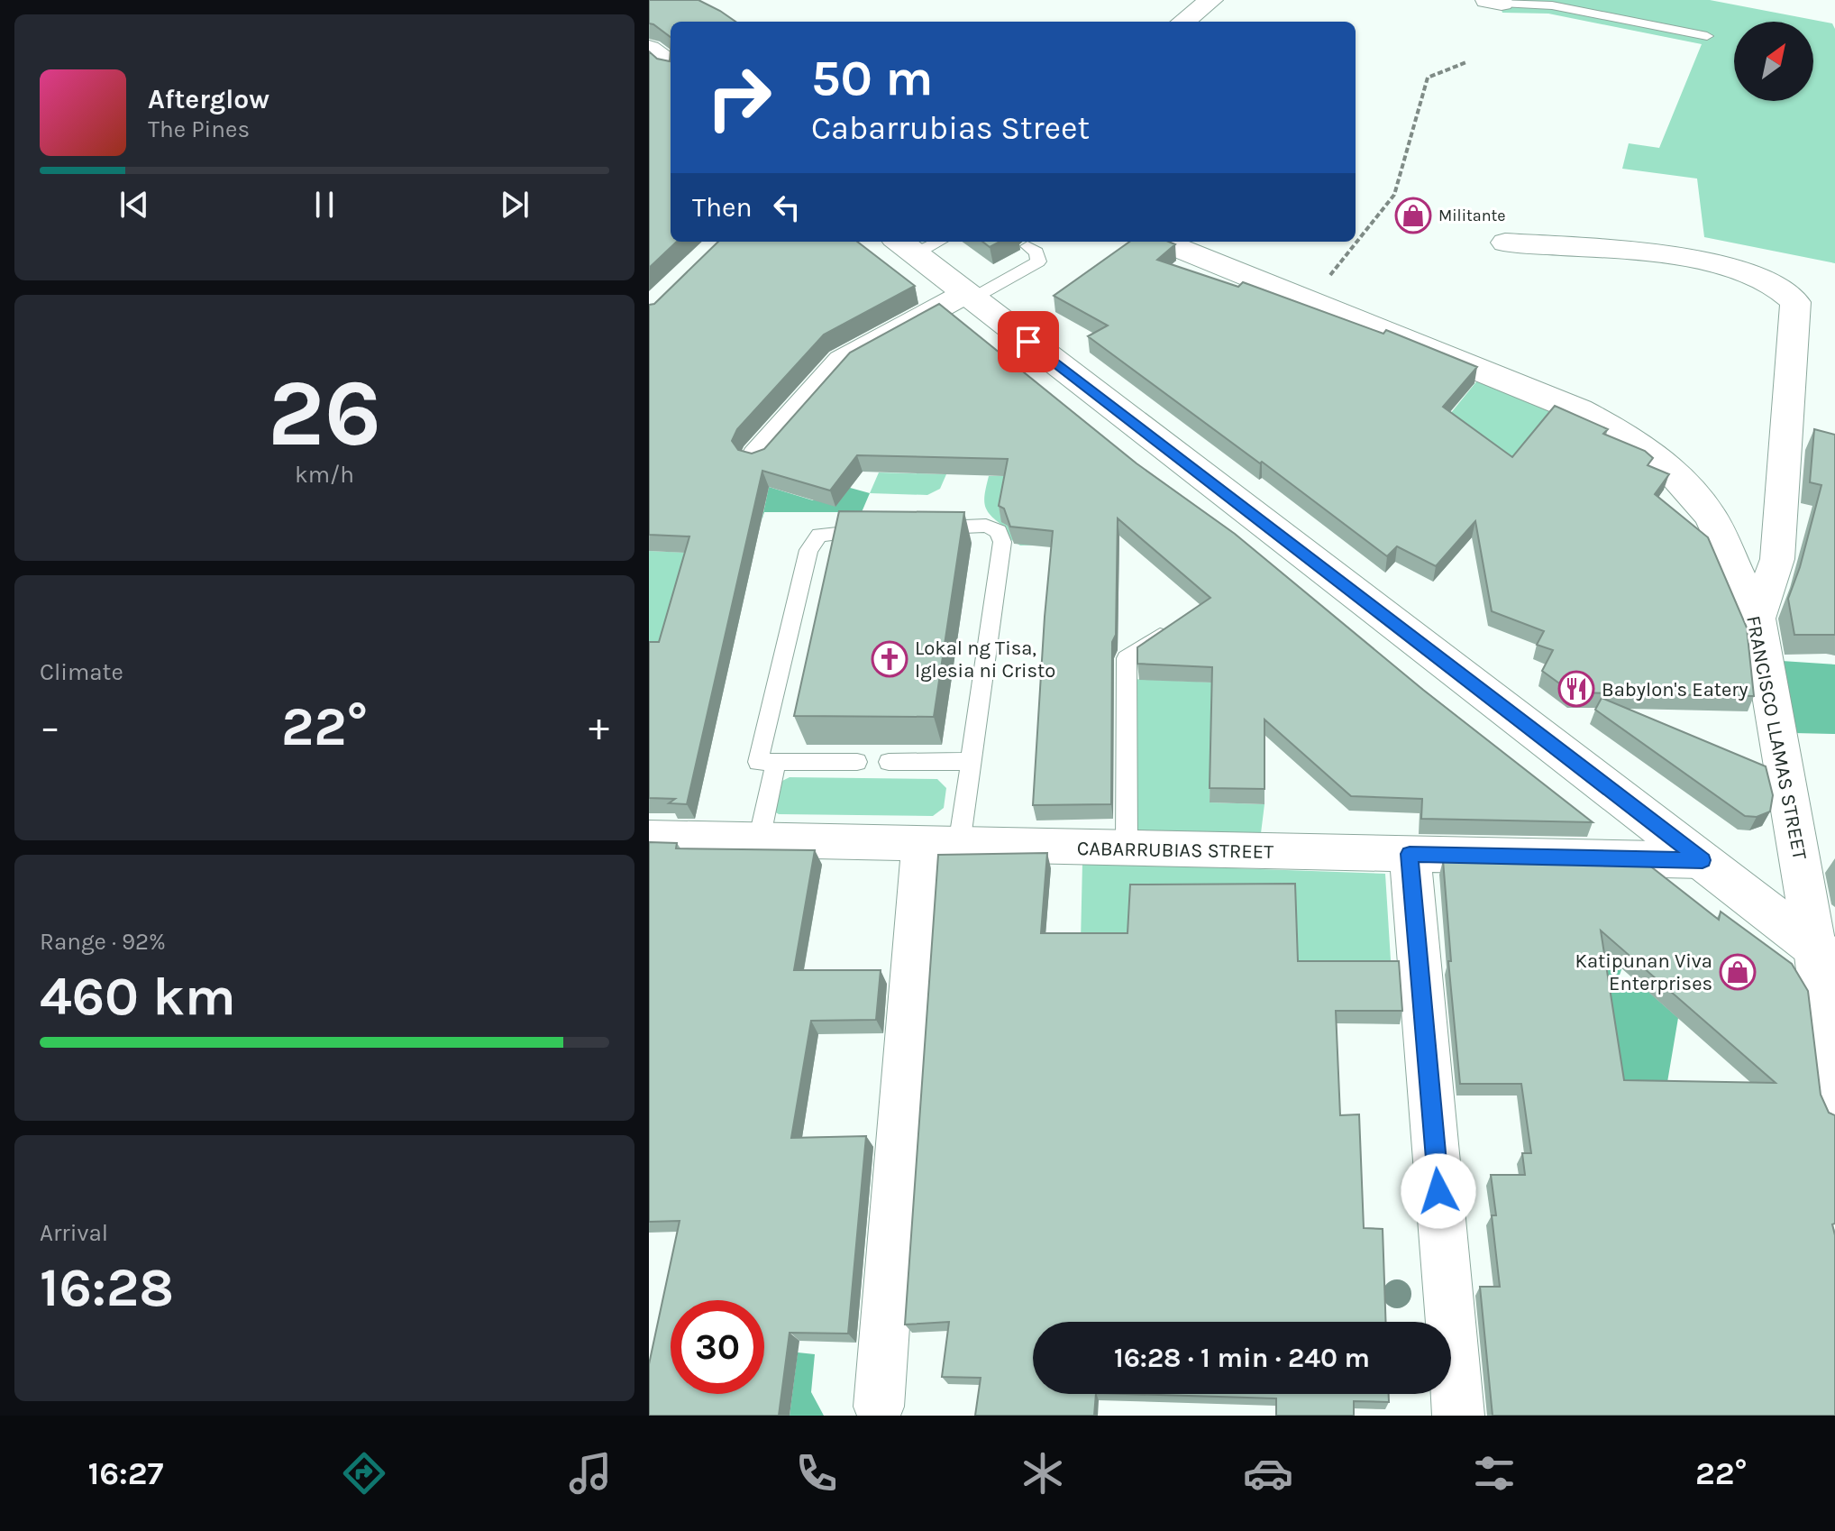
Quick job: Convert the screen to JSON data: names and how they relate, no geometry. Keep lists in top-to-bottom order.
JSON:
{
  "streets": {
    "street": ["FRANCISCO LLAMAS STREET", "CABARRUBIAS STREET"]
  },
  "places": {
    "shop": ["Militante", "Katipunan Viva Enterprises"],
    "church": ["Lokal ng Tisa, Iglesia ni Cristo"],
    "restaurant": ["Babylon's Eatery"]
  },
  "north": "top right",
  "page": {
    "turn": ["50 m", "Cabarrubias Street"],
    "song": ["Afterglow", "The Pines"],
    "then": "Then",
    "tile": [
      ["26", "km/h"],
      "Climate",
      ["Range · 92%", "460 km"],
      ["Arrival", "16:28"]
    ],
    "heat": ["−", "22°", "+"],
    "limit": "30",
    "trip": "16:28 · 1 min · 240 m",
    "tabs": ["16:27", "22°"]
  }
}
